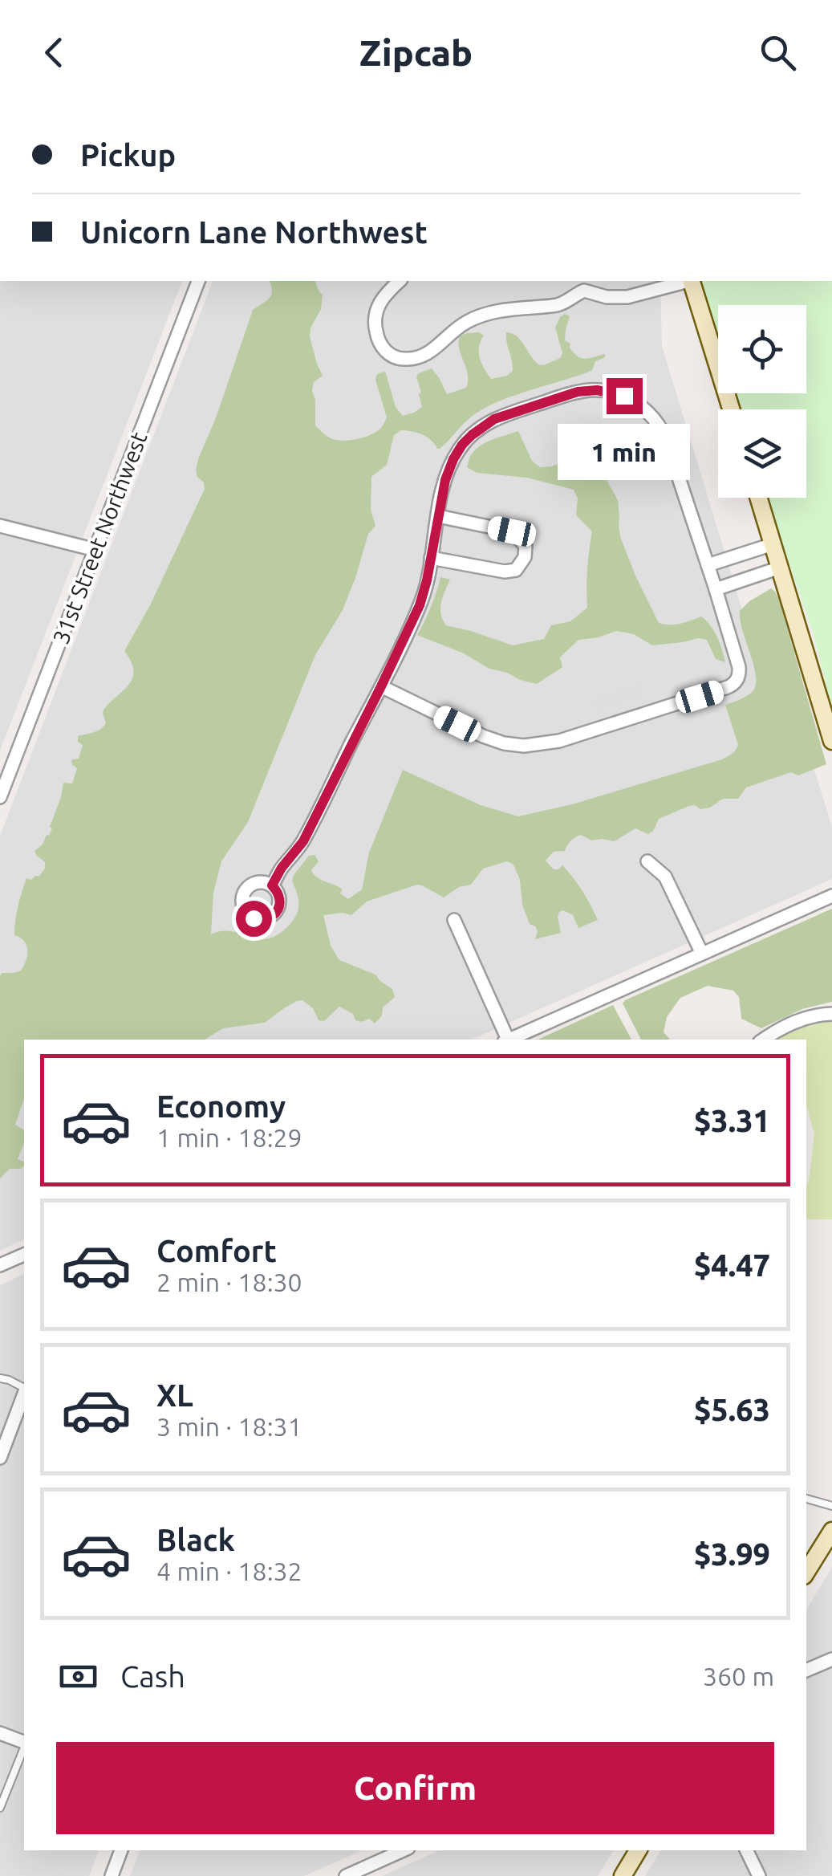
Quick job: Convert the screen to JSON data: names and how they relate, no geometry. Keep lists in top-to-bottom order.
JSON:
{
  "streets": {
    "street": ["31st Street Northwest"]
  },
  "page": {
    "header": "Zipcab",
    "banner": ["Pickup", "Unicorn Lane Northwest"],
    "bubble": "1 min",
    "list": [
      {
        "name": "Economy",
        "note": "1 min · 18:29",
        "value": "$3.31"
      },
      {
        "name": "Comfort",
        "note": "2 min · 18:30",
        "value": "$4.47"
      },
      {
        "name": "XL",
        "note": "3 min · 18:31",
        "value": "$5.63"
      },
      {
        "name": "Black",
        "note": "4 min · 18:32",
        "value": "$3.99"
      }
    ],
    "pay": ["Cash", "360 m"],
    "buttons": "Confirm"
  }
}
